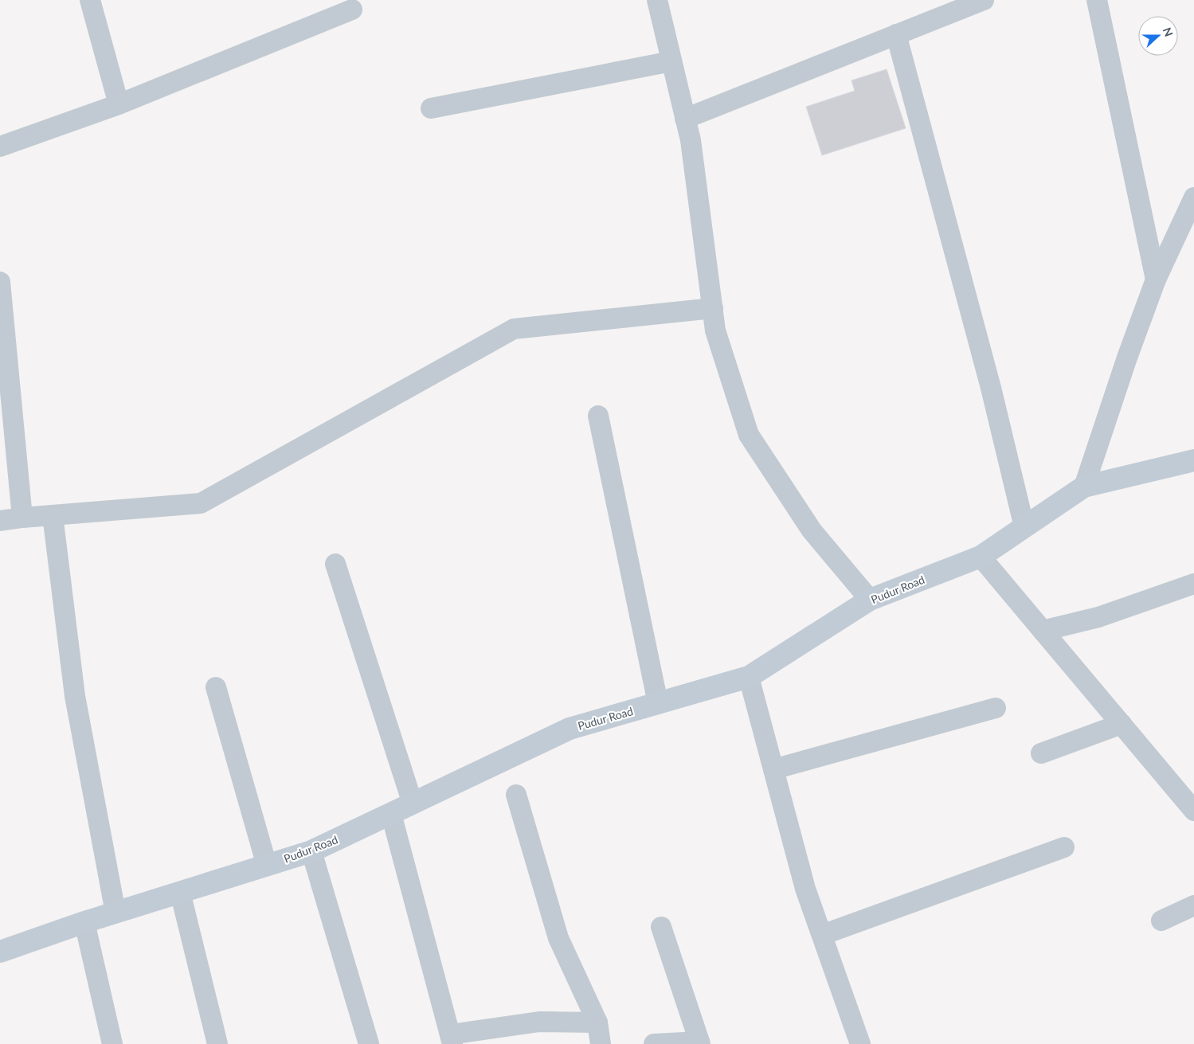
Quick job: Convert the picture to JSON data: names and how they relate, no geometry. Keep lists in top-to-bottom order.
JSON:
{
  "streets": {
    "street": ["Pudur Road"]
  },
  "north": "right"
}
